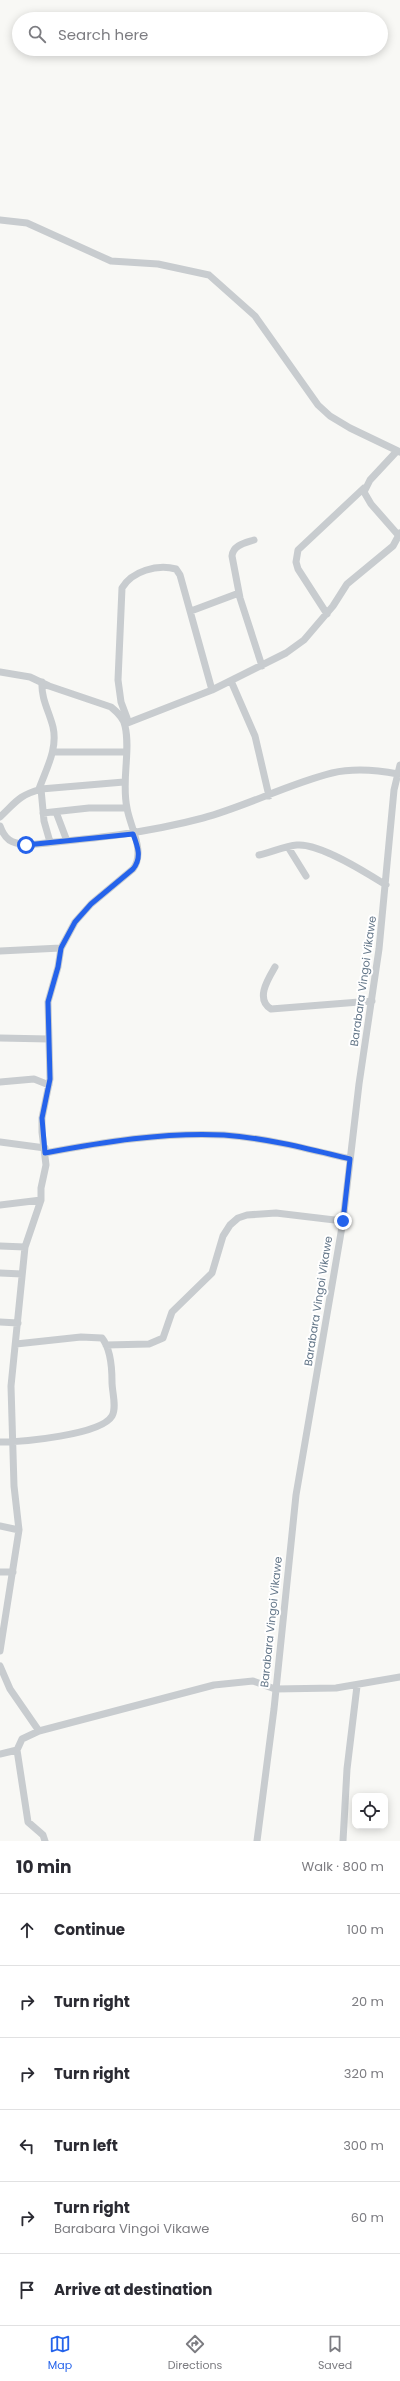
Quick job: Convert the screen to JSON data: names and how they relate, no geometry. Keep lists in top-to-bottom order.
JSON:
{
  "streets": {
    "street": ["Barabara Vingoi Vikawe"]
  },
  "page": {
    "search": "Search here",
    "heading": ["10 min", "Walk · 800 m"],
    "list": [
      ["Continue", "100 m"],
      ["Turn right", "20 m"],
      ["Turn right", "320 m"],
      ["Turn left", "300 m"],
      ["Turn right", "Barabara Vingoi Vikawe", "60 m"],
      "Arrive at destination"
    ],
    "nav": ["Map", "Directions", "Saved"]
  }
}
